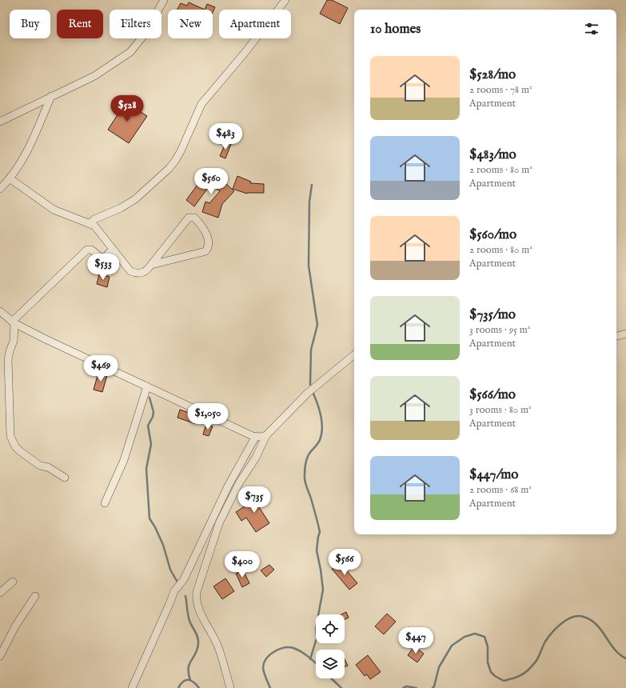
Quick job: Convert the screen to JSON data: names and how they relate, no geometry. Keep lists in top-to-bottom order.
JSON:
{
  "page": {
    "chip": [
      "Buy",
      "Rent",
      "Filters",
      "New",
      "Apartment"
    ],
    "heading": "10 homes",
    "list": [
      {
        "name": "$528/mo",
        "note": "2 rooms · 78 m² · Apartment"
      },
      {
        "name": "$483/mo",
        "note": "2 rooms · 80 m² · Apartment"
      },
      {
        "name": "$560/mo",
        "note": "2 rooms · 80 m² · Apartment"
      },
      {
        "name": "$735/mo",
        "note": "3 rooms · 95 m² · Apartment"
      },
      {
        "name": "$566/mo",
        "note": "3 rooms · 80 m² · Apartment"
      },
      {
        "name": "$447/mo",
        "note": "2 rooms · 68 m² · Apartment"
      }
    ],
    "price": [
      "$528",
      "$483",
      "$560",
      "$533",
      "$469",
      "$1,050",
      "$735",
      "$566",
      "$400",
      "$447"
    ]
  }
}
